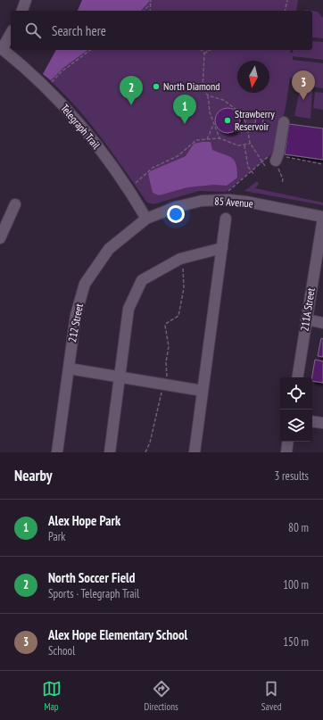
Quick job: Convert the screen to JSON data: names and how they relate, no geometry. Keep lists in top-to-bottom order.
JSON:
{
  "streets": {
    "street": [
      "Telegraph Trail",
      "85 Avenue",
      "211A Street",
      "212 Street"
    ]
  },
  "crossings": [
    ["Telegraph Trail", "85 Avenue"],
    ["Telegraph Trail", "212 Street"],
    ["85 Avenue", "211A Street"],
    ["85 Avenue", "212 Street"]
  ],
  "places": ["North Diamond", "Strawberry Reservoir"],
  "north": "bottom",
  "page": {
    "search": "Search here",
    "pins": ["3", "2", "1"],
    "heading": ["Nearby", "3 results"],
    "list": [
      {
        "mark": "1",
        "name": "Alex Hope Park",
        "note": "Park",
        "value": "80 m"
      },
      {
        "mark": "2",
        "name": "North Soccer Field",
        "note": "Sports · Telegraph Trail",
        "value": "100 m"
      },
      {
        "mark": "3",
        "name": "Alex Hope Elementary School",
        "note": "School",
        "value": "150 m"
      }
    ],
    "nav": ["Map", "Directions", "Saved"]
  }
}
